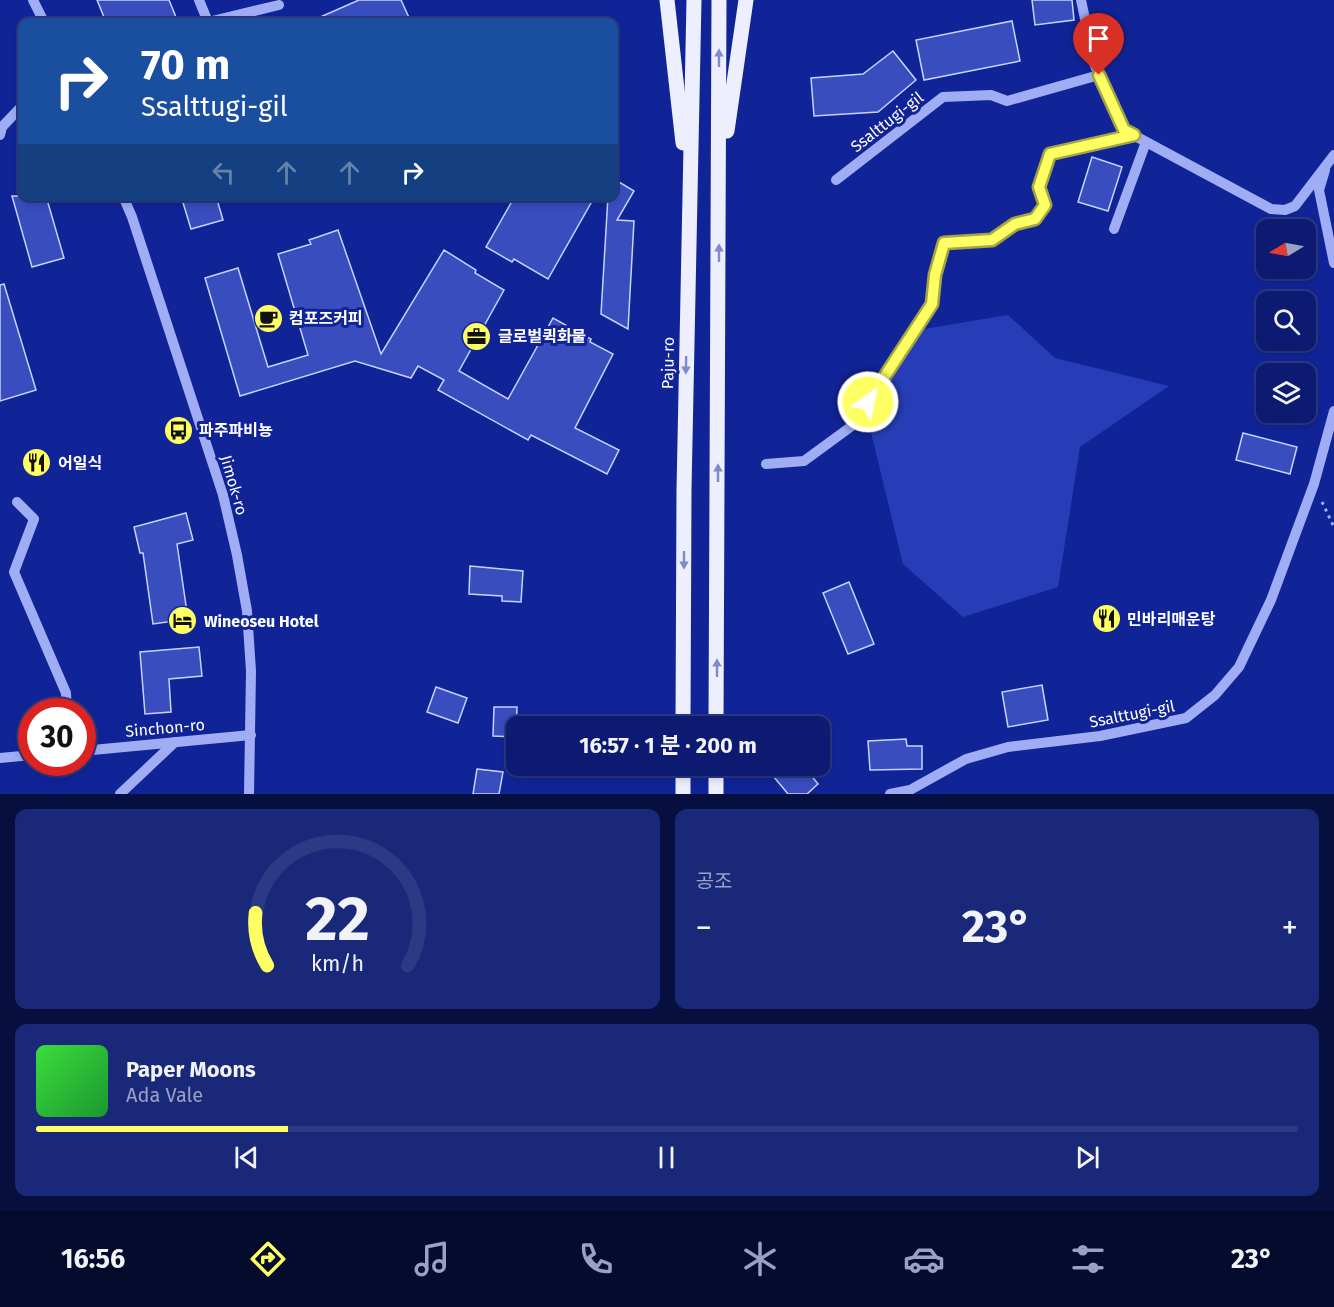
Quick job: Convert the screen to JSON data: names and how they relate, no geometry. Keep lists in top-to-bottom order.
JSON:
{
  "streets": {
    "main road": ["Paju-ro"],
    "street": ["Ssalttugi-gil", "Jimok-ro", "Sinchon-ro"]
  },
  "crossings": [
    ["Jimok-ro", "Sinchon-ro"]
  ],
  "places": {
    "cafe": ["컴포즈커피"],
    "office": ["글로벌퀵화물"],
    "bus stop": ["파주파비뇽"],
    "restaurant": ["어일식", "민바리매운탕"],
    "hotel": ["Wineoseu Hotel"]
  },
  "north": "left",
  "page": {
    "turn": ["70 m", "Ssalttugi-gil"],
    "limit": "30",
    "trip": "16:57 · 1 분 · 200 m",
    "tile": "공조",
    "heat": ["−", "23°", "+"],
    "song": ["Paper Moons", "Ada Vale"],
    "tabs": ["16:56", "23°"],
    "gauge": ["22", "km/h"]
  }
}
